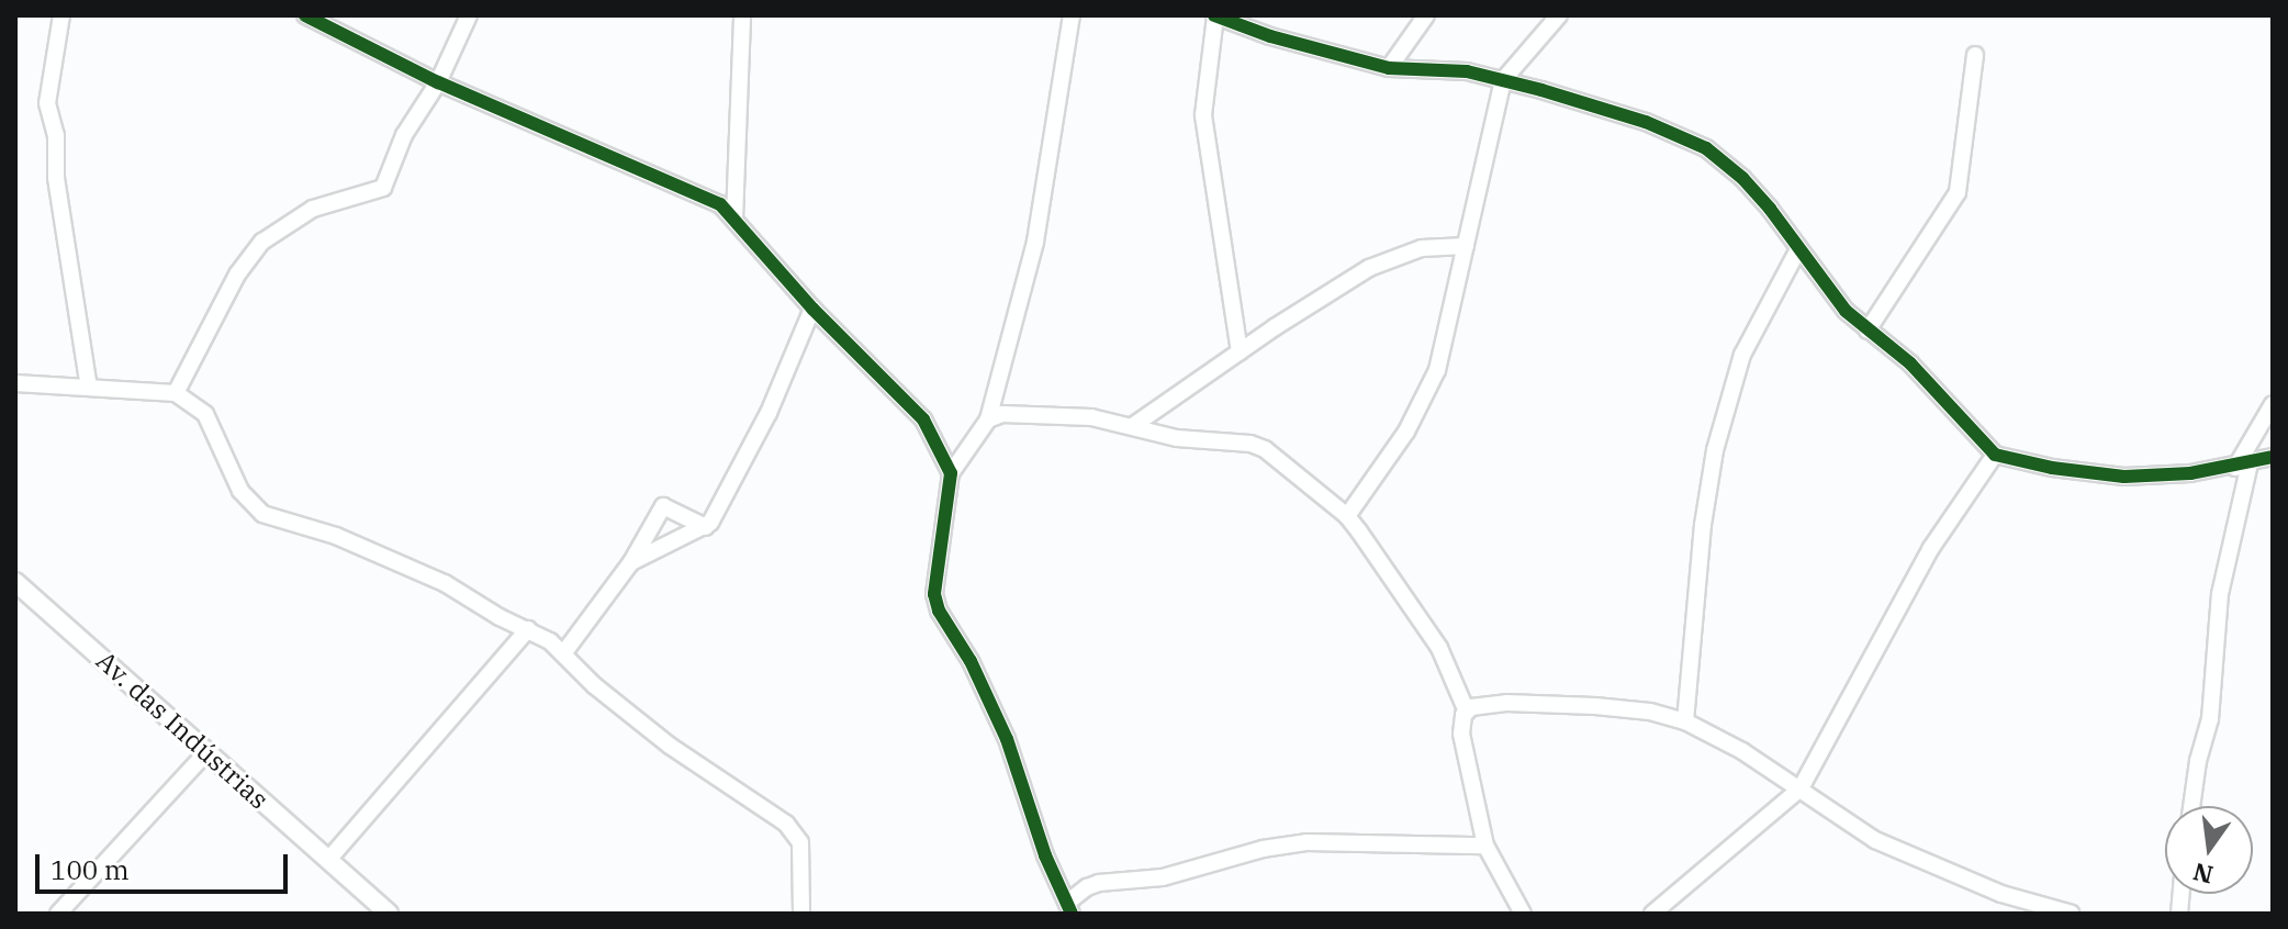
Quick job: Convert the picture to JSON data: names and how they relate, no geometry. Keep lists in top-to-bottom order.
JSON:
{
  "streets": {
    "street": ["Av. das Indústrias"]
  },
  "scale_bar": "100 m",
  "north": "bottom"
}
